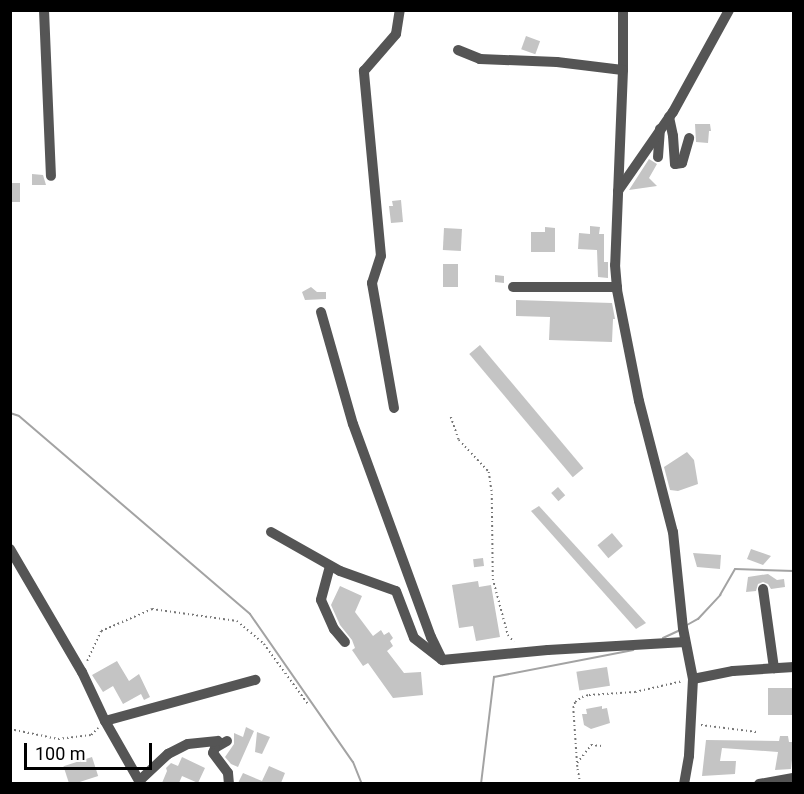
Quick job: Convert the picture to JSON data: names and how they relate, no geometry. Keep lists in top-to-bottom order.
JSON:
{
  "scale_bar": "100 m"
}
